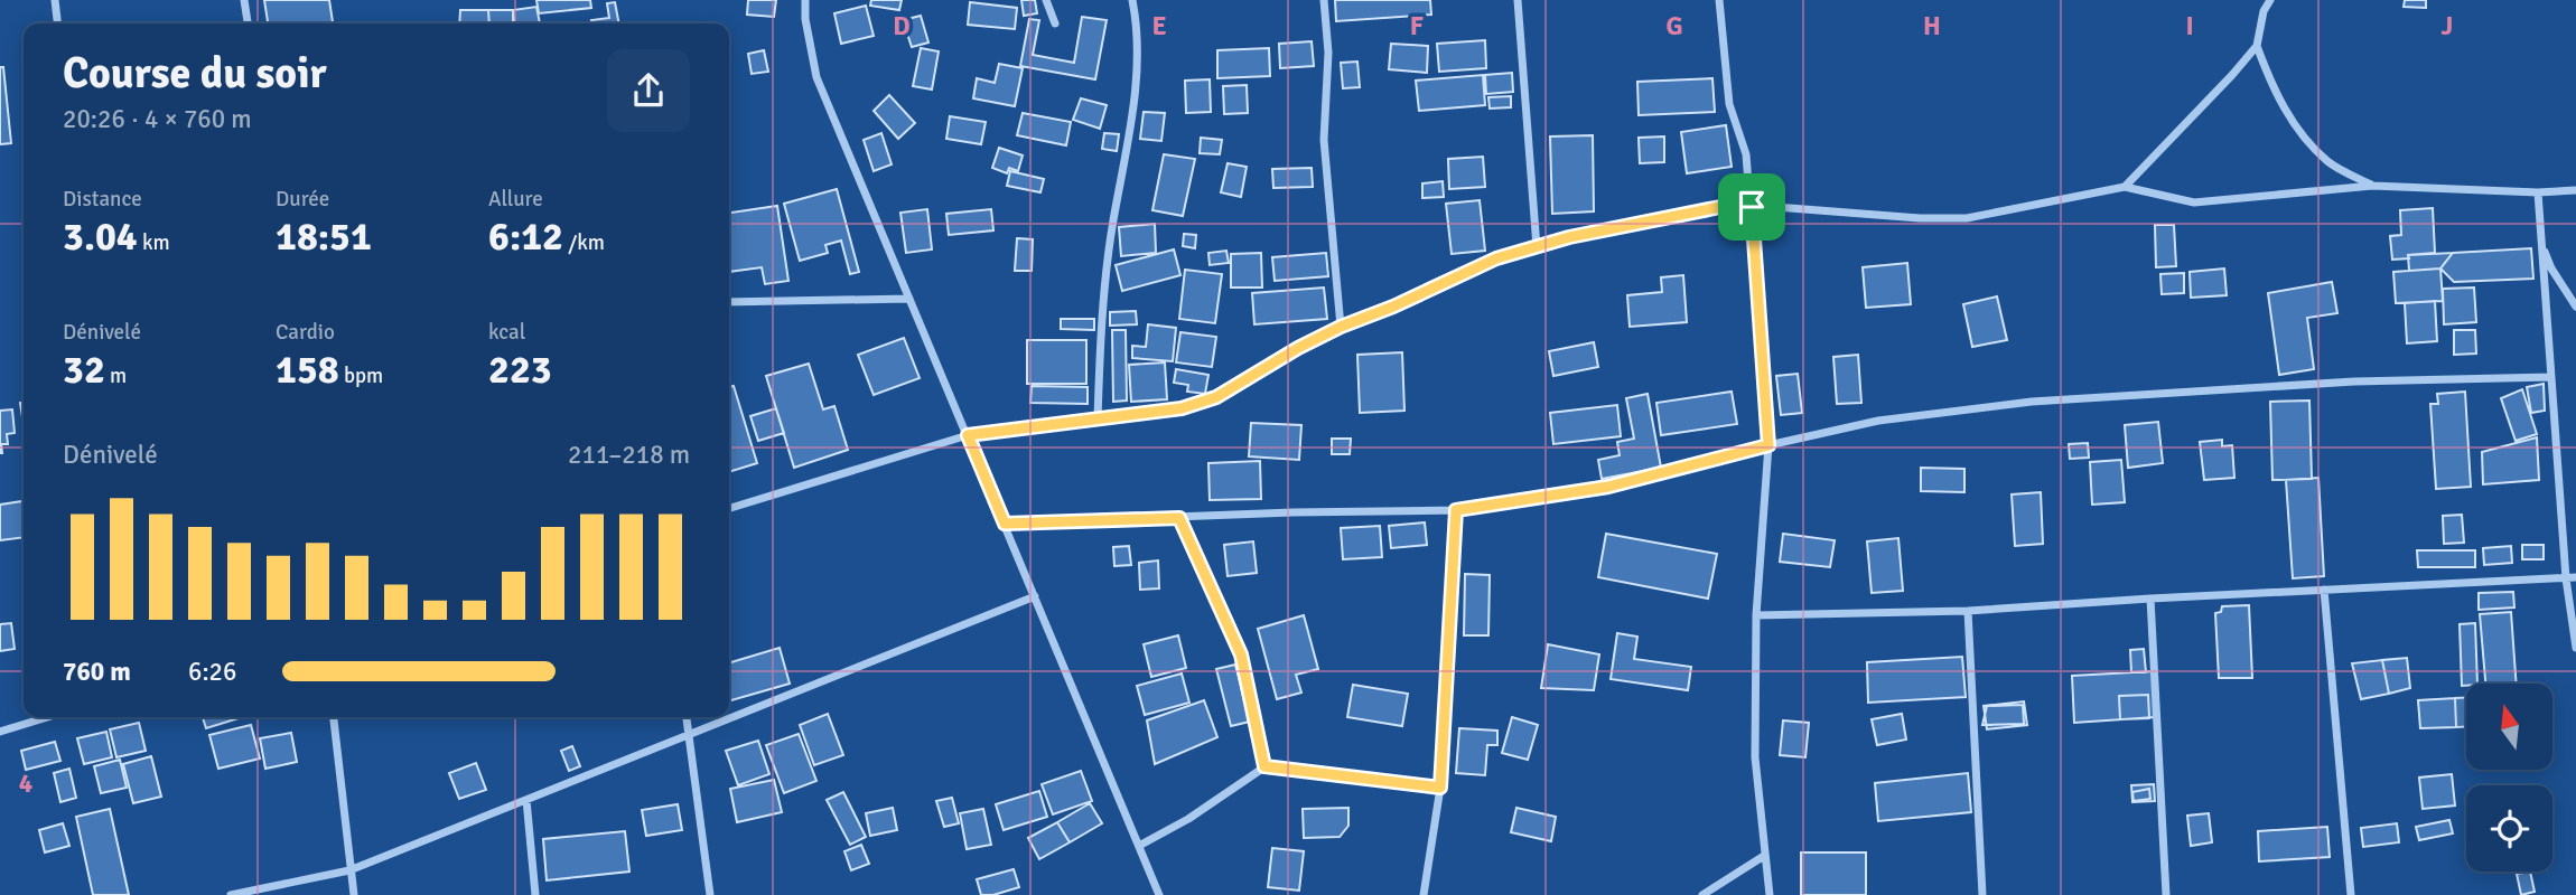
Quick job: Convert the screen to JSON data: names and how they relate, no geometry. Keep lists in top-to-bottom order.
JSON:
{
  "north": "top",
  "page": {
    "heading": ["Course du soir", "20:26 · 4 × 760 m"],
    "stats": [
      ["Distance", "3.04 km"],
      ["Durée", "18:51"],
      ["Allure", "6:12 /km"],
      ["Dénivelé", "32 m"],
      ["Cardio", "158 bpm"],
      ["kcal", "223"]
    ],
    "chart": ["Dénivelé", "211–218 m"],
    "list": [
      {
        "name": "760 m",
        "note": "6:26"
      }
    ]
  },
  "grid": {
    "columns": [
      "D",
      "E",
      "F",
      "G",
      "H",
      "I",
      "J"
    ],
    "rows": ["4"]
  }
}
